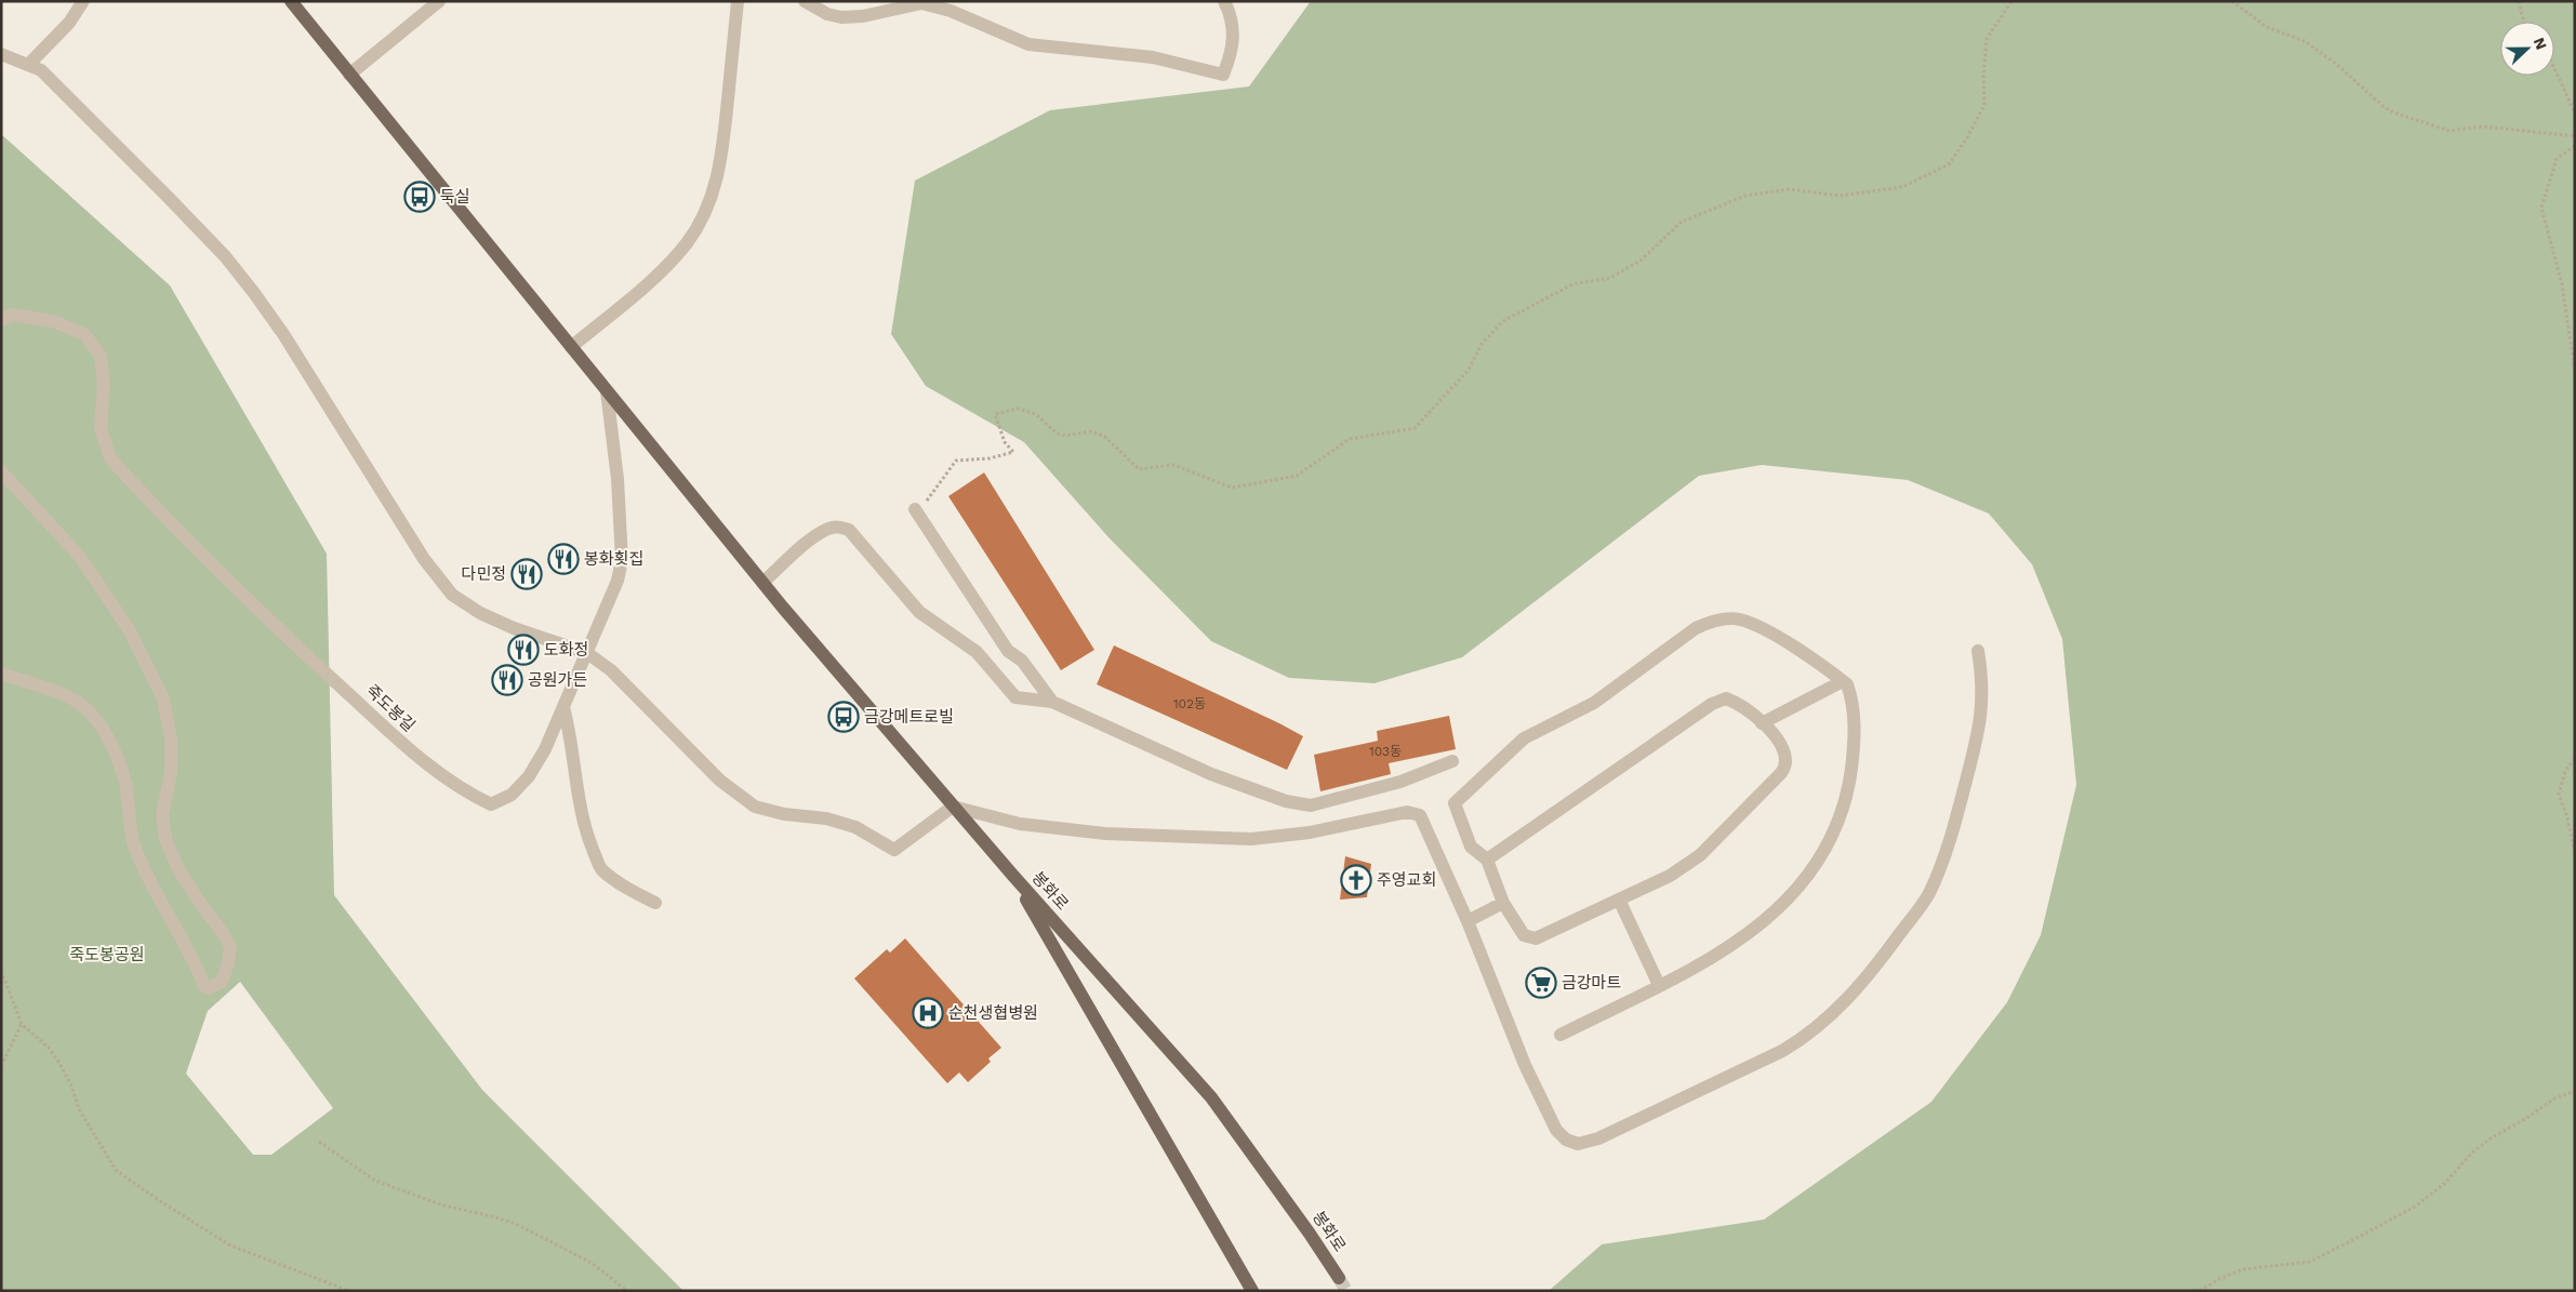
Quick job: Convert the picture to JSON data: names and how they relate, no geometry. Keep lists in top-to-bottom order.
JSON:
{
  "streets": {
    "main road": ["봉화로"],
    "street": ["죽도봉길"]
  },
  "parks": ["죽도봉공원"],
  "places": {
    "bus stop": ["둑실", "금강메트로빌"],
    "restaurant": [
      "봉화횟집",
      "다민정",
      "도화정",
      "공원가든"
    ],
    "church": ["주영교회"],
    "supermarket": ["금강마트"],
    "hospital": ["순천생협병원"]
  },
  "house_numbers": ["102동", "103동"],
  "north": "right"
}
